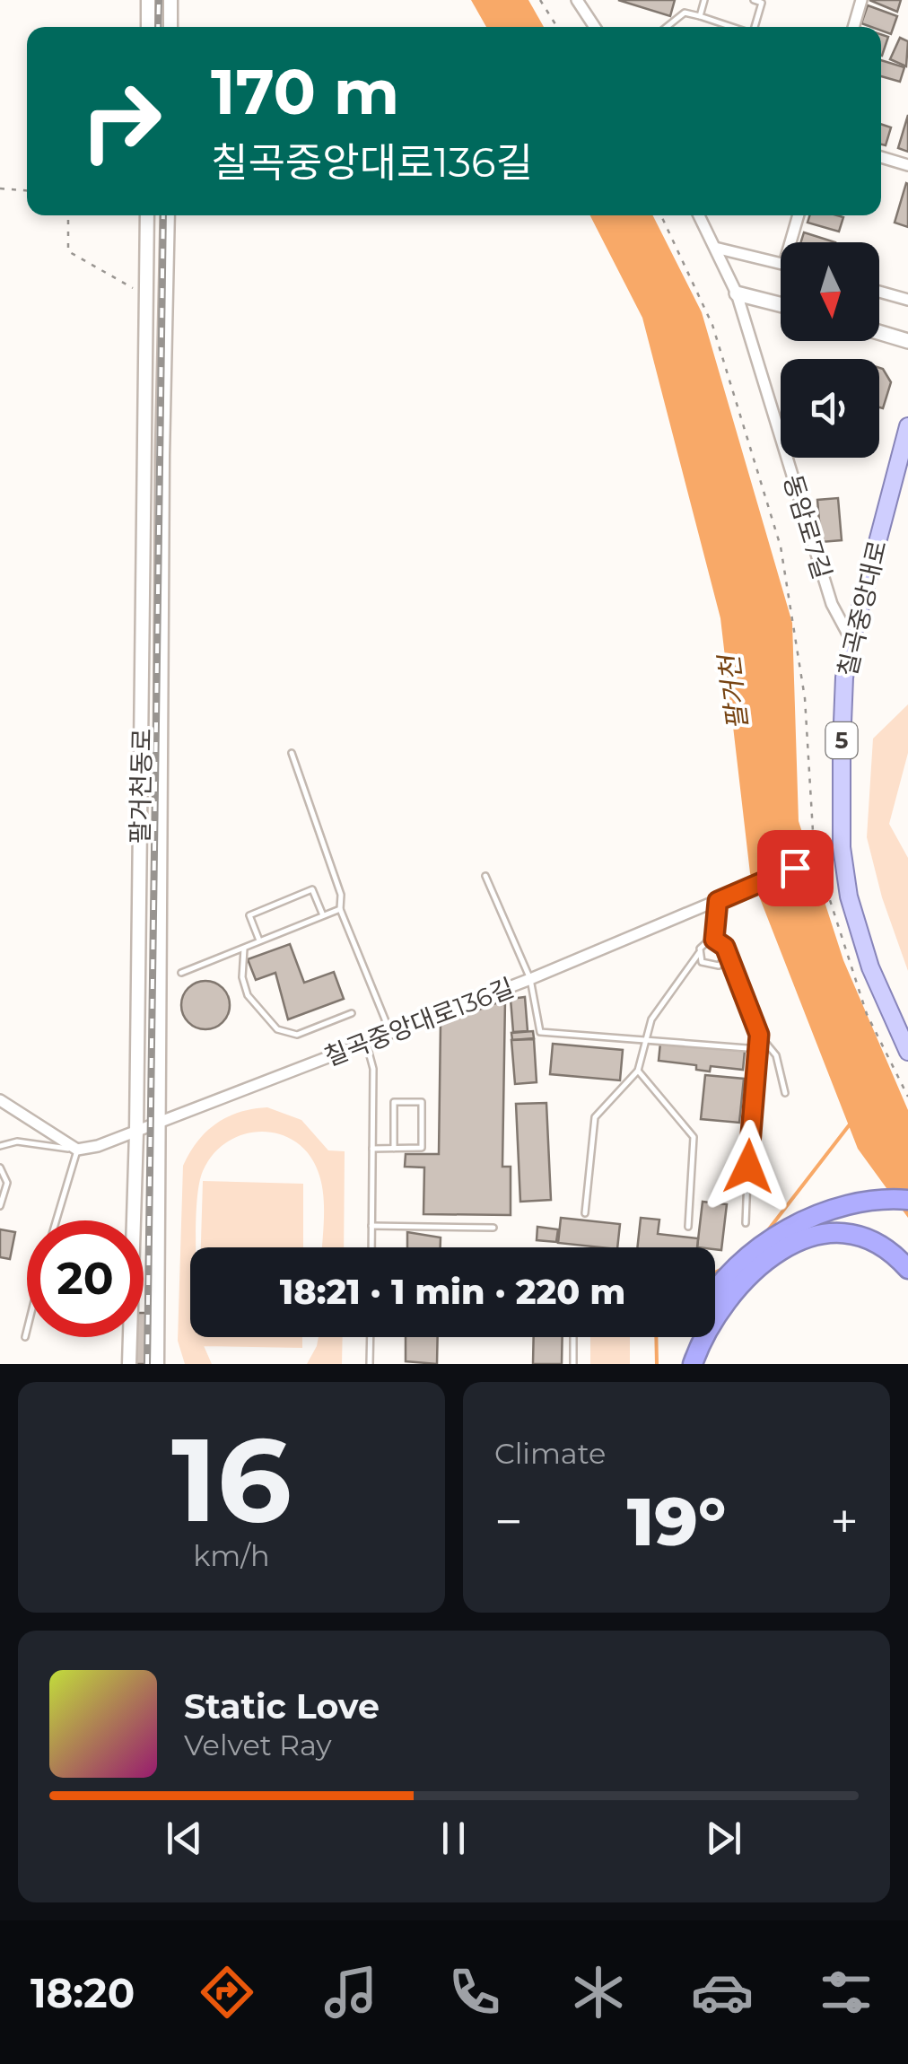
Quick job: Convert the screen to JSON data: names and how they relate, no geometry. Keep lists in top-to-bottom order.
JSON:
{
  "streets": {
    "main road": ["칠곡중앙대로", "5"],
    "street": ["동암로7길", "팔거천동로", "칠곡중앙대로136길"]
  },
  "crossings": [
    ["동암로7길", "칠곡중앙대로"],
    ["칠곡중앙대로", "칠곡중앙대로136길"],
    ["팔거천동로", "칠곡중앙대로136길"]
  ],
  "water": ["팔거천"],
  "north": "bottom",
  "page": {
    "turn": ["170 m", "칠곡중앙대로136길"],
    "limit": "20",
    "trip": "18:21 · 1 min · 220 m",
    "tile": [
      ["16", "km/h"],
      "Climate"
    ],
    "heat": ["−", "19°", "+"],
    "song": ["Static Love", "Velvet Ray"],
    "tabs": "18:20"
  }
}
